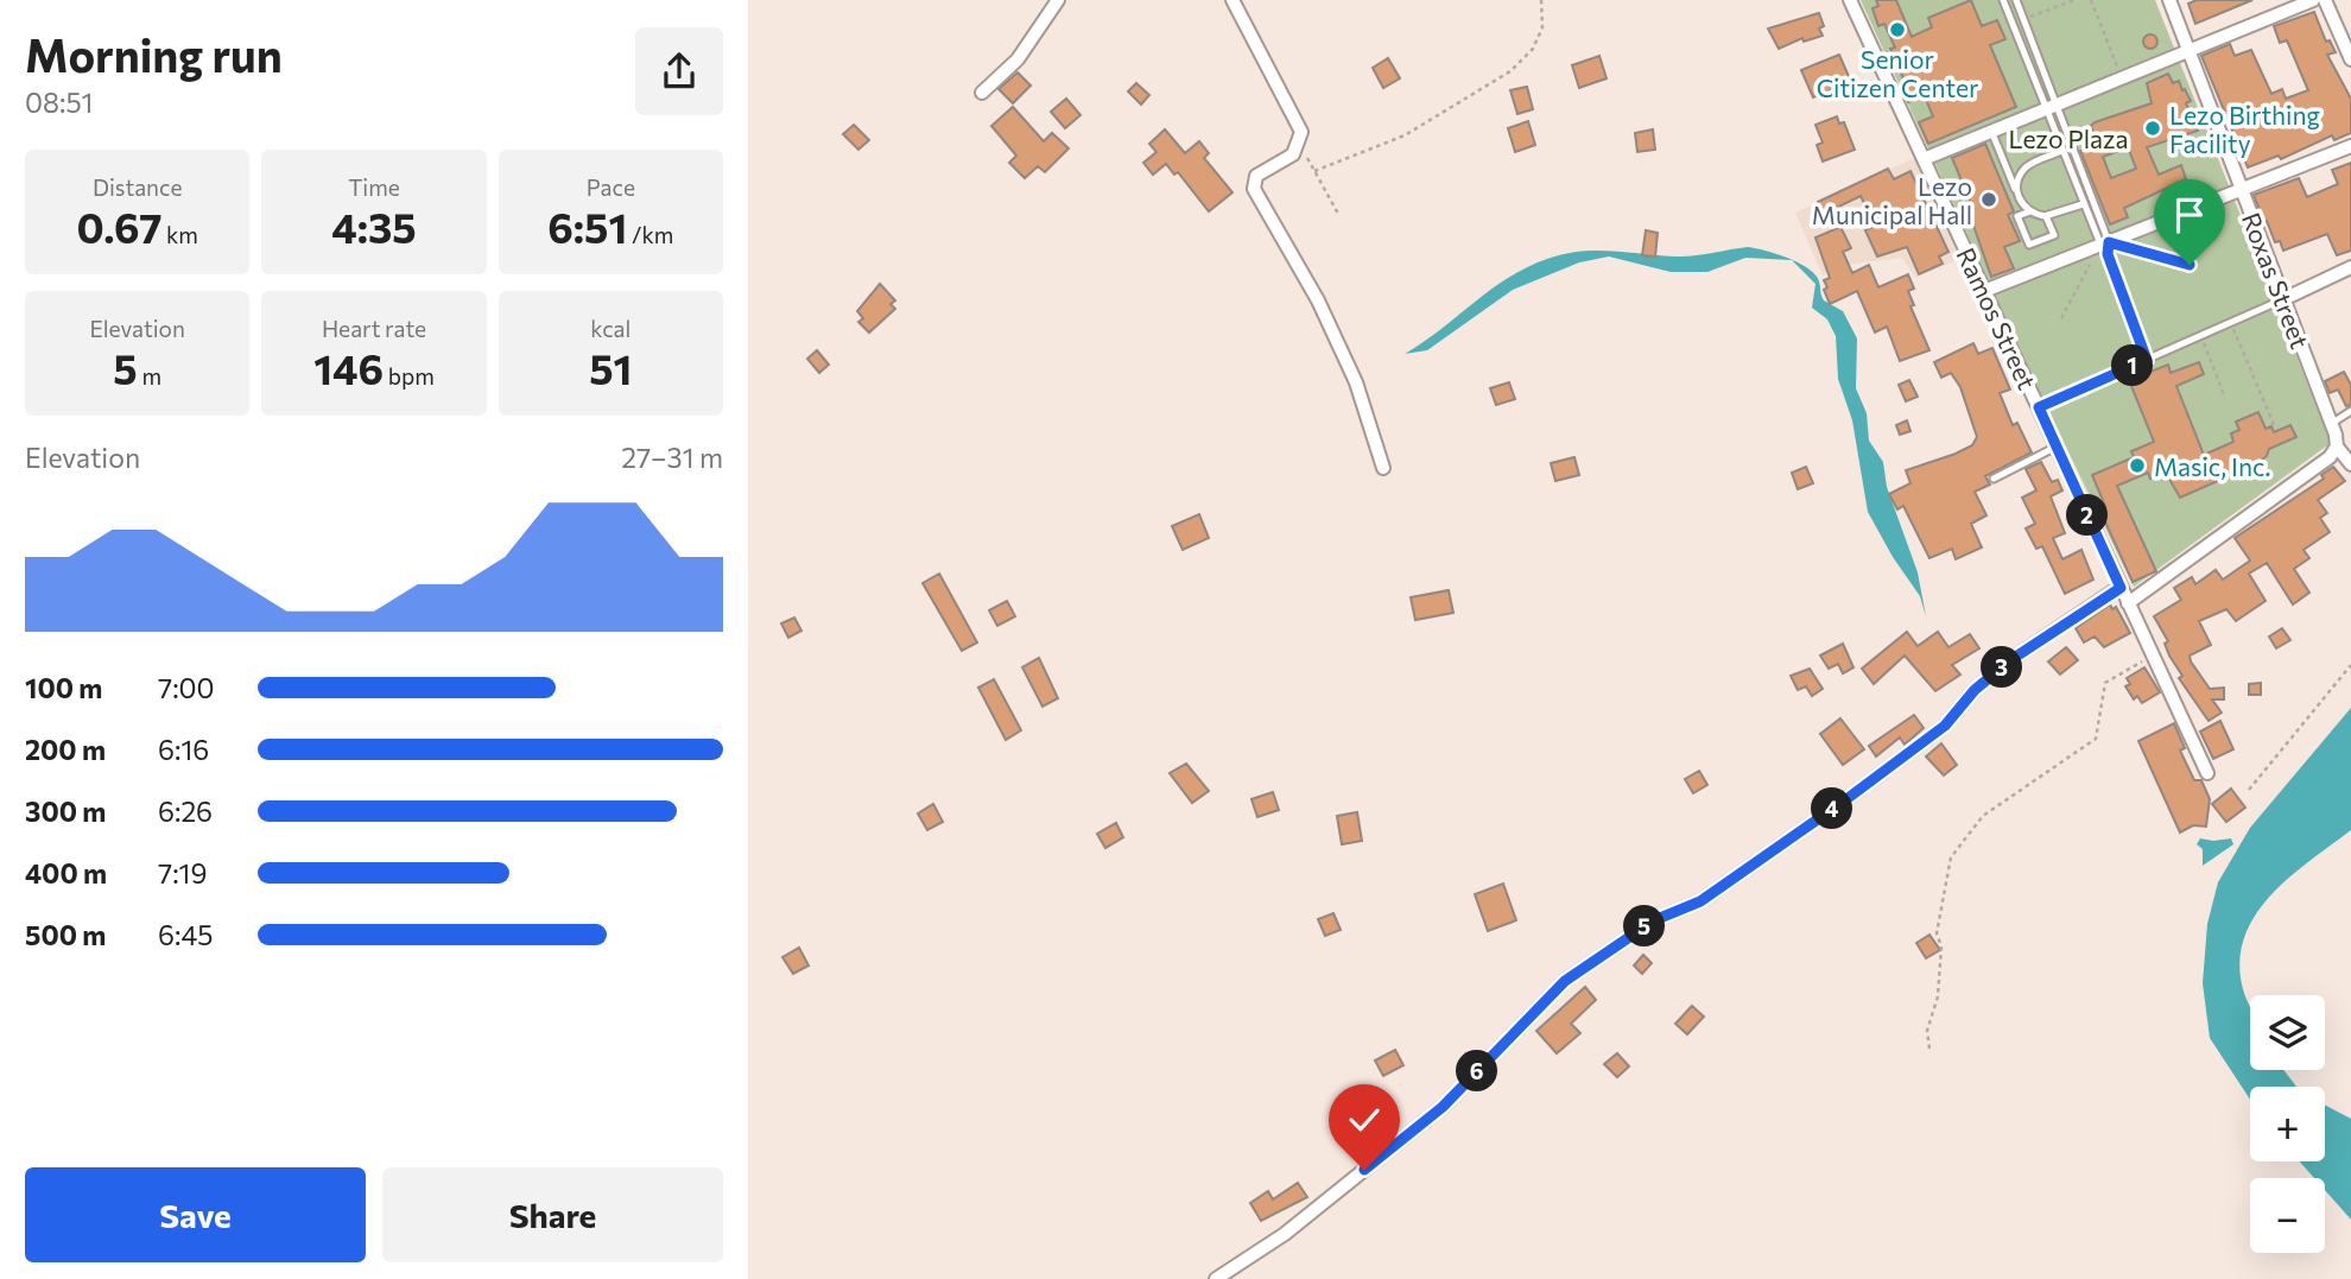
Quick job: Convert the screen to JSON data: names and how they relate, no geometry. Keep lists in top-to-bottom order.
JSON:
{
  "streets": {
    "street": ["Roxas Street", "Ramos Street"]
  },
  "parks": ["Lezo Plaza"],
  "places": [
    "Senior Citizen Center",
    "Lezo Birthing Facility",
    "Lezo Municipal Hall",
    "Masic, Inc."
  ],
  "page": {
    "heading": ["Morning run", "08:51"],
    "stats": [
      ["Distance", "0.67 km"],
      ["Time", "4:35"],
      ["Pace", "6:51 /km"],
      ["Elevation", "5 m"],
      ["Heart rate", "146 bpm"],
      ["kcal", "51"]
    ],
    "pins": [
      "1",
      "2",
      "3",
      "4",
      "5",
      "6"
    ],
    "chart": ["Elevation", "27–31 m"],
    "list": [
      {
        "name": "100 m",
        "note": "7:00"
      },
      {
        "name": "200 m",
        "note": "6:16"
      },
      {
        "name": "300 m",
        "note": "6:26"
      },
      {
        "name": "400 m",
        "note": "7:19"
      },
      {
        "name": "500 m",
        "note": "6:45"
      }
    ],
    "map_buttons": ["+", "−"],
    "buttons": ["Save", "Share"]
  }
}
